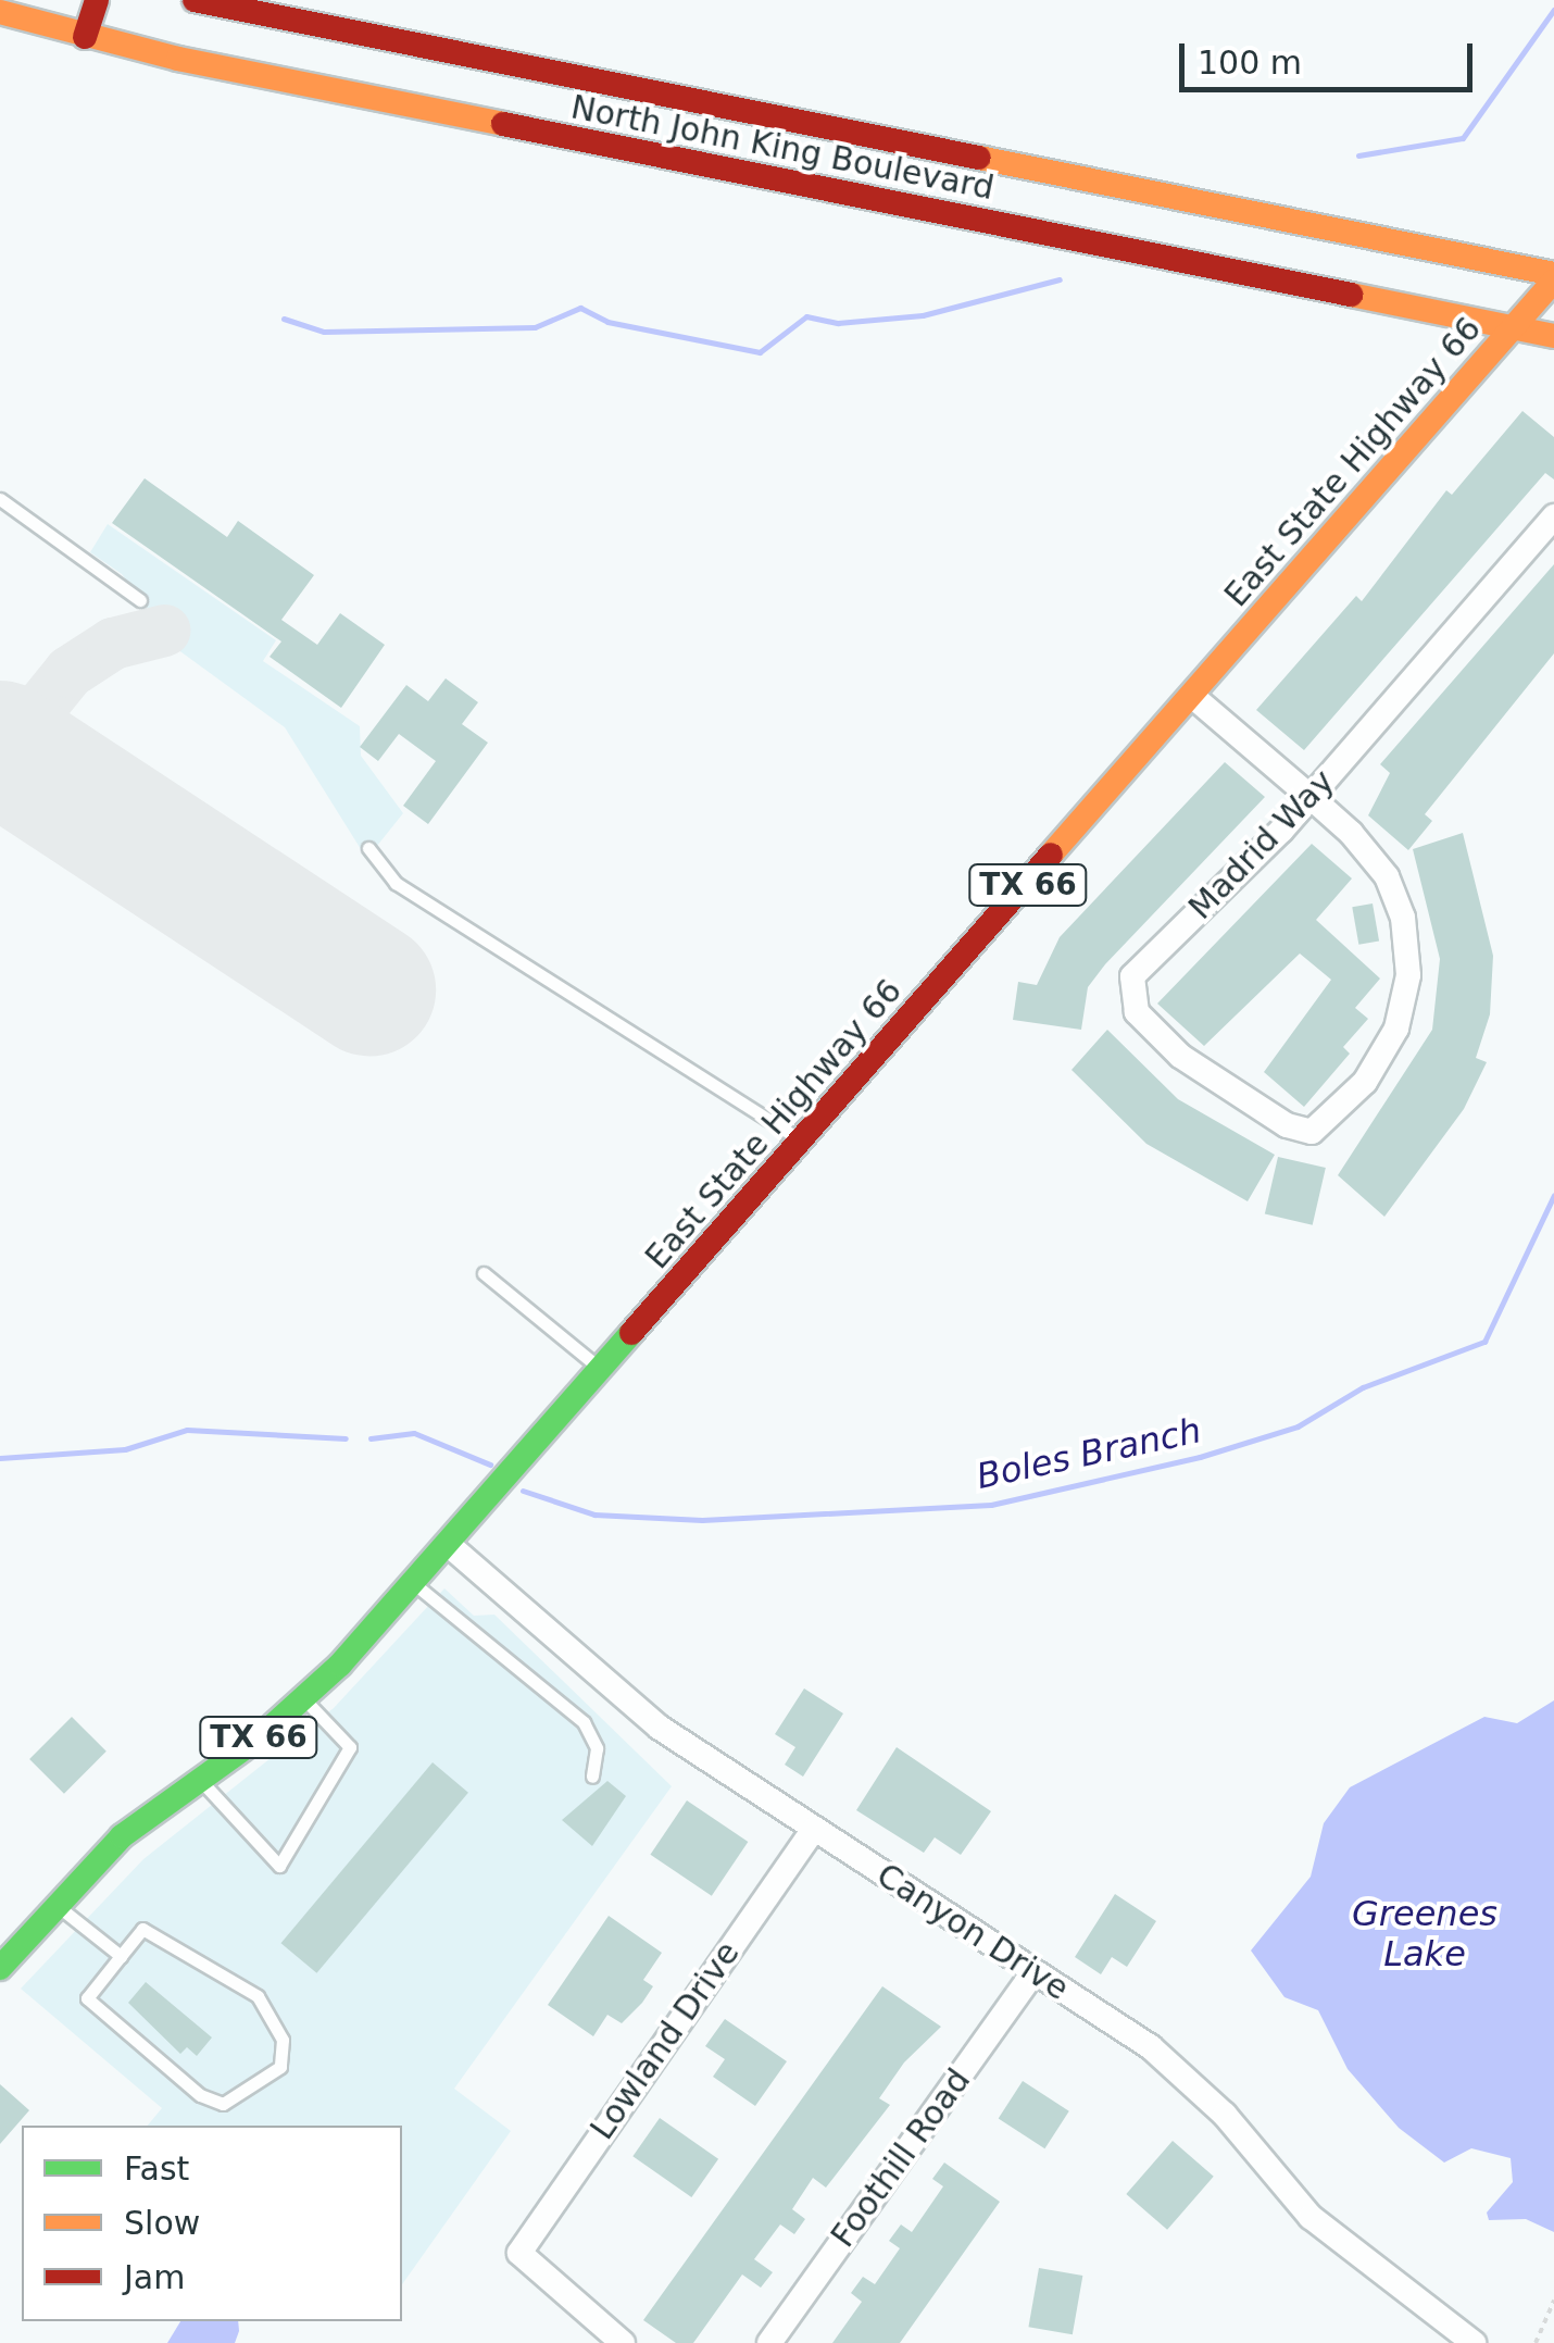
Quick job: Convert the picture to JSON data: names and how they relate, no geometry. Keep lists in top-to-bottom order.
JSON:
{
  "streets": {
    "main road": ["North John King Boulevard", "East State Highway 66", "TX 66"],
    "street": [
      "Madrid Way",
      "Canyon Drive",
      "Lowland Drive",
      "Foothill Road"
    ]
  },
  "crossings": [
    ["North John King Boulevard", "East State Highway 66"],
    ["East State Highway 66", "Canyon Drive"],
    ["Canyon Drive", "Lowland Drive"],
    ["Canyon Drive", "Foothill Road"]
  ],
  "water": ["Boles Branch", "Greenes Lake"],
  "legend": ["Fast", "Slow", "Jam"],
  "scale_bar": "100 m"
}
